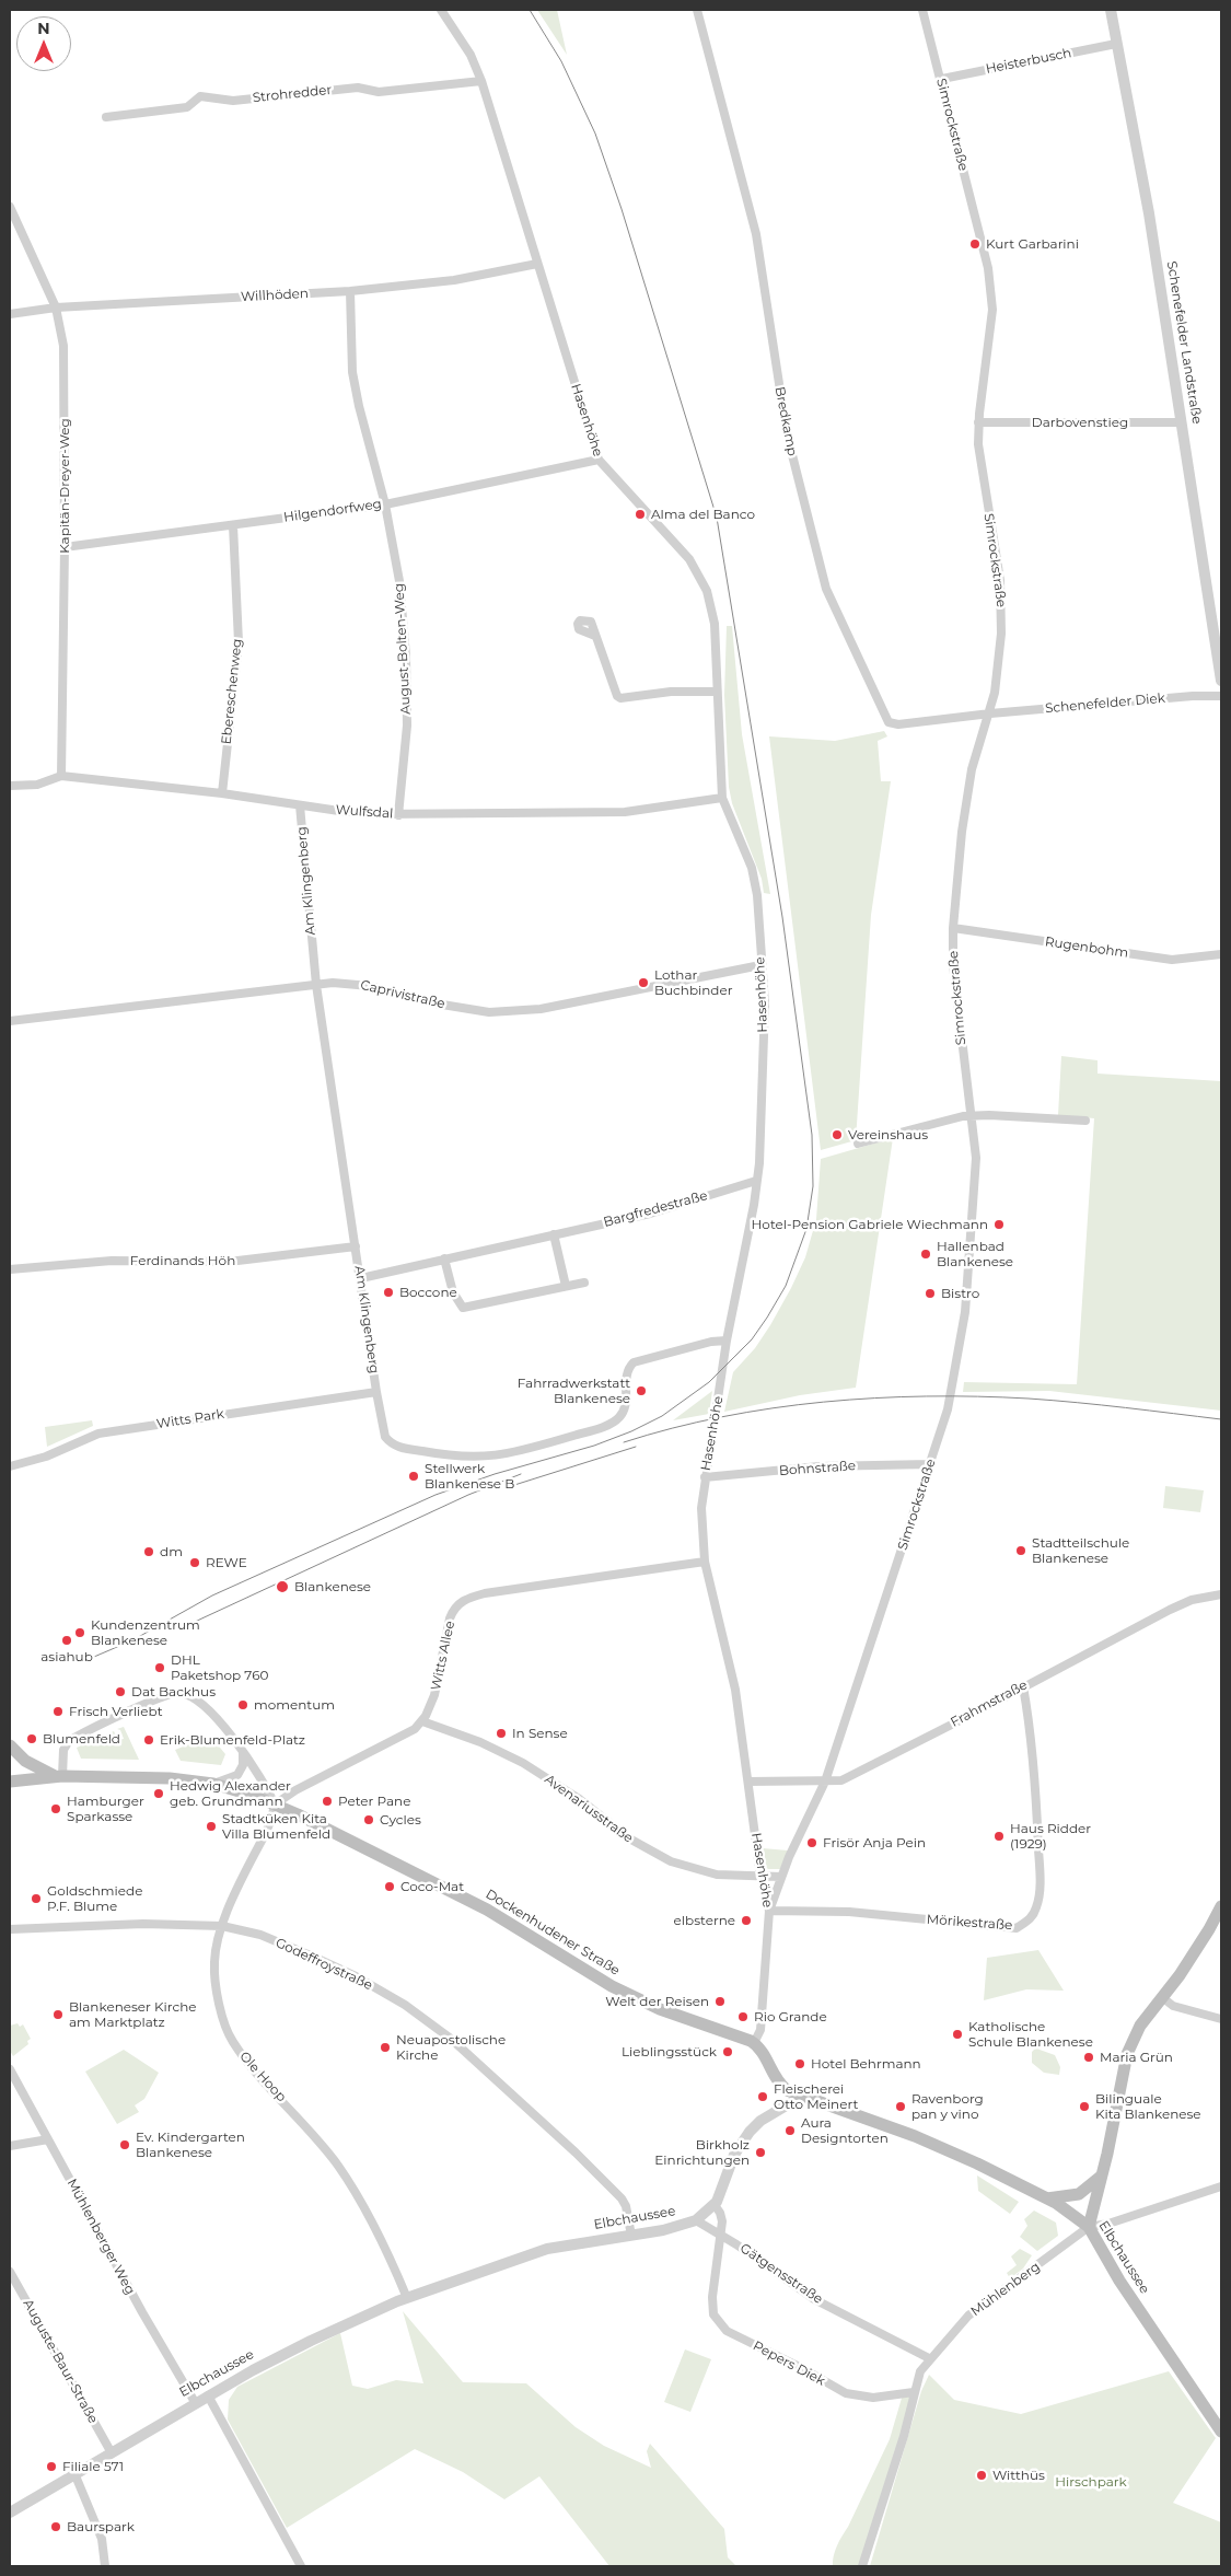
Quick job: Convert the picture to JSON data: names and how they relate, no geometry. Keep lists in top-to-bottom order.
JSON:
{
  "streets": {
    "main road": ["Dockenhudener Straße", "Elbchaussee"],
    "street": [
      "Heisterbusch",
      "Strohredder",
      "Simrockstraße",
      "Willhöden",
      "Schenefelder Landstraße",
      "Hasenhöhe",
      "Bredkamp",
      "Darbovenstieg",
      "Kapitän-Dreyer-Weg",
      "Hilgendorfweg",
      "August-Bolten-Weg",
      "Ebereschenweg",
      "Schenefelder Diek",
      "Wulfsdal",
      "Am Klingenberg",
      "Rugenbohm",
      "Caprivistraße",
      "Bargfredestraße",
      "Ferdinands Höh",
      "Witts Park",
      "Bohnstraße",
      "Witts Allee",
      "Frahmstraße",
      "Avenariusstraße",
      "Mörikestraße",
      "Godeffroystraße",
      "Ole Hoop",
      "Mühlenberger Weg",
      "Gätgensstraße",
      "Mühlenberg",
      "Auguste-Baur-Straße",
      "Pepers Diek"
    ]
  },
  "crossings": [
    ["Heisterbusch", "Simrockstraße"],
    ["Heisterbusch", "Schenefelder Landstraße"],
    ["Strohredder", "Hasenhöhe"],
    ["Simrockstraße", "Hasenhöhe"],
    ["Simrockstraße", "Bredkamp"],
    ["Simrockstraße", "Darbovenstieg"],
    ["Simrockstraße", "Schenefelder Diek"],
    ["Simrockstraße", "Rugenbohm"],
    ["Simrockstraße", "Bohnstraße"],
    ["Simrockstraße", "Frahmstraße"],
    ["Simrockstraße", "Mörikestraße"],
    ["Willhöden", "Hasenhöhe"],
    ["Willhöden", "Kapitän-Dreyer-Weg"],
    ["Willhöden", "August-Bolten-Weg"],
    ["Schenefelder Landstraße", "Darbovenstieg"],
    ["Hasenhöhe", "Hilgendorfweg"],
    ["Hasenhöhe", "Wulfsdal"],
    ["Hasenhöhe", "Am Klingenberg"],
    ["Hasenhöhe", "Caprivistraße"],
    ["Hasenhöhe", "Bargfredestraße"],
    ["Hasenhöhe", "Bohnstraße"],
    ["Hasenhöhe", "Witts Allee"],
    ["Hasenhöhe", "Frahmstraße"],
    ["Hasenhöhe", "Avenariusstraße"],
    ["Hasenhöhe", "Mörikestraße"],
    ["Hasenhöhe", "Dockenhudener Straße"],
    ["Bredkamp", "Schenefelder Diek"],
    ["Kapitän-Dreyer-Weg", "Hilgendorfweg"],
    ["Kapitän-Dreyer-Weg", "Wulfsdal"],
    ["Hilgendorfweg", "August-Bolten-Weg"],
    ["Hilgendorfweg", "Ebereschenweg"],
    ["August-Bolten-Weg", "Wulfsdal"],
    ["Ebereschenweg", "Wulfsdal"],
    ["Wulfsdal", "Am Klingenberg"],
    ["Am Klingenberg", "Caprivistraße"],
    ["Am Klingenberg", "Bargfredestraße"],
    ["Am Klingenberg", "Ferdinands Höh"],
    ["Am Klingenberg", "Witts Park"],
    ["Witts Allee", "Avenariusstraße"],
    ["Witts Allee", "Dockenhudener Straße"],
    ["Witts Allee", "Ole Hoop"],
    ["Frahmstraße", "Mörikestraße"],
    ["Dockenhudener Straße", "Ole Hoop"],
    ["Godeffroystraße", "Ole Hoop"],
    ["Godeffroystraße", "Elbchaussee"],
    ["Ole Hoop", "Elbchaussee"],
    ["Elbchaussee", "Mühlenberger Weg"],
    ["Elbchaussee", "Gätgensstraße"],
    ["Elbchaussee", "Mühlenberg"],
    ["Elbchaussee", "Auguste-Baur-Straße"],
    ["Gätgensstraße", "Mühlenberg"],
    ["Gätgensstraße", "Pepers Diek"]
  ],
  "parks": ["Hirschpark"],
  "places": [
    "Kurt Garbarini",
    "Alma del Banco",
    "Lothar Buchbinder",
    "Vereinshaus",
    "Hotel-Pension Gabriele Wiechmann",
    "Hallenbad Blankenese",
    "Boccone",
    "Bistro",
    "Fahrradwerkstatt Blankenese",
    "Stellwerk Blankenese B",
    "Stadtteilschule Blankenese",
    "dm",
    "REWE",
    "Blankenese",
    "Kundenzentrum Blankenese",
    "asiahub",
    "DHL Paketshop 760",
    "Dat Backhus",
    "momentum",
    "Frisch Verliebt",
    "In Sense",
    "Blumenfeld",
    "Erik-Blumenfeld-Platz",
    "Hedwig Alexander geb. Grundmann",
    "Peter Pane",
    "Hamburger Sparkasse",
    "Cycles",
    "Stadtküken Kita Villa Blumenfeld",
    "Haus Ridder (1929)",
    "Frisör Anja Pein",
    "Coco-Mat",
    "Goldschmiede P.F. Blume",
    "elbsterne",
    "Welt der Reisen",
    "Blankeneser Kirche am Marktplatz",
    "Rio Grande",
    "Katholische Schule Blankenese",
    "Neuapostolische Kirche",
    "Lieblingsstück",
    "Maria Grün",
    "Hotel Behrmann",
    "Fleischerei Otto Meinert",
    "Ravenborg pan y vino",
    "Bilinguale Kita Blankenese",
    "Aura Designtorten",
    "Ev. Kindergarten Blankenese",
    "Birkholz Einrichtungen",
    "Filiale 571",
    "Witthüs",
    "Baurspark"
  ],
  "north": "top"
}
